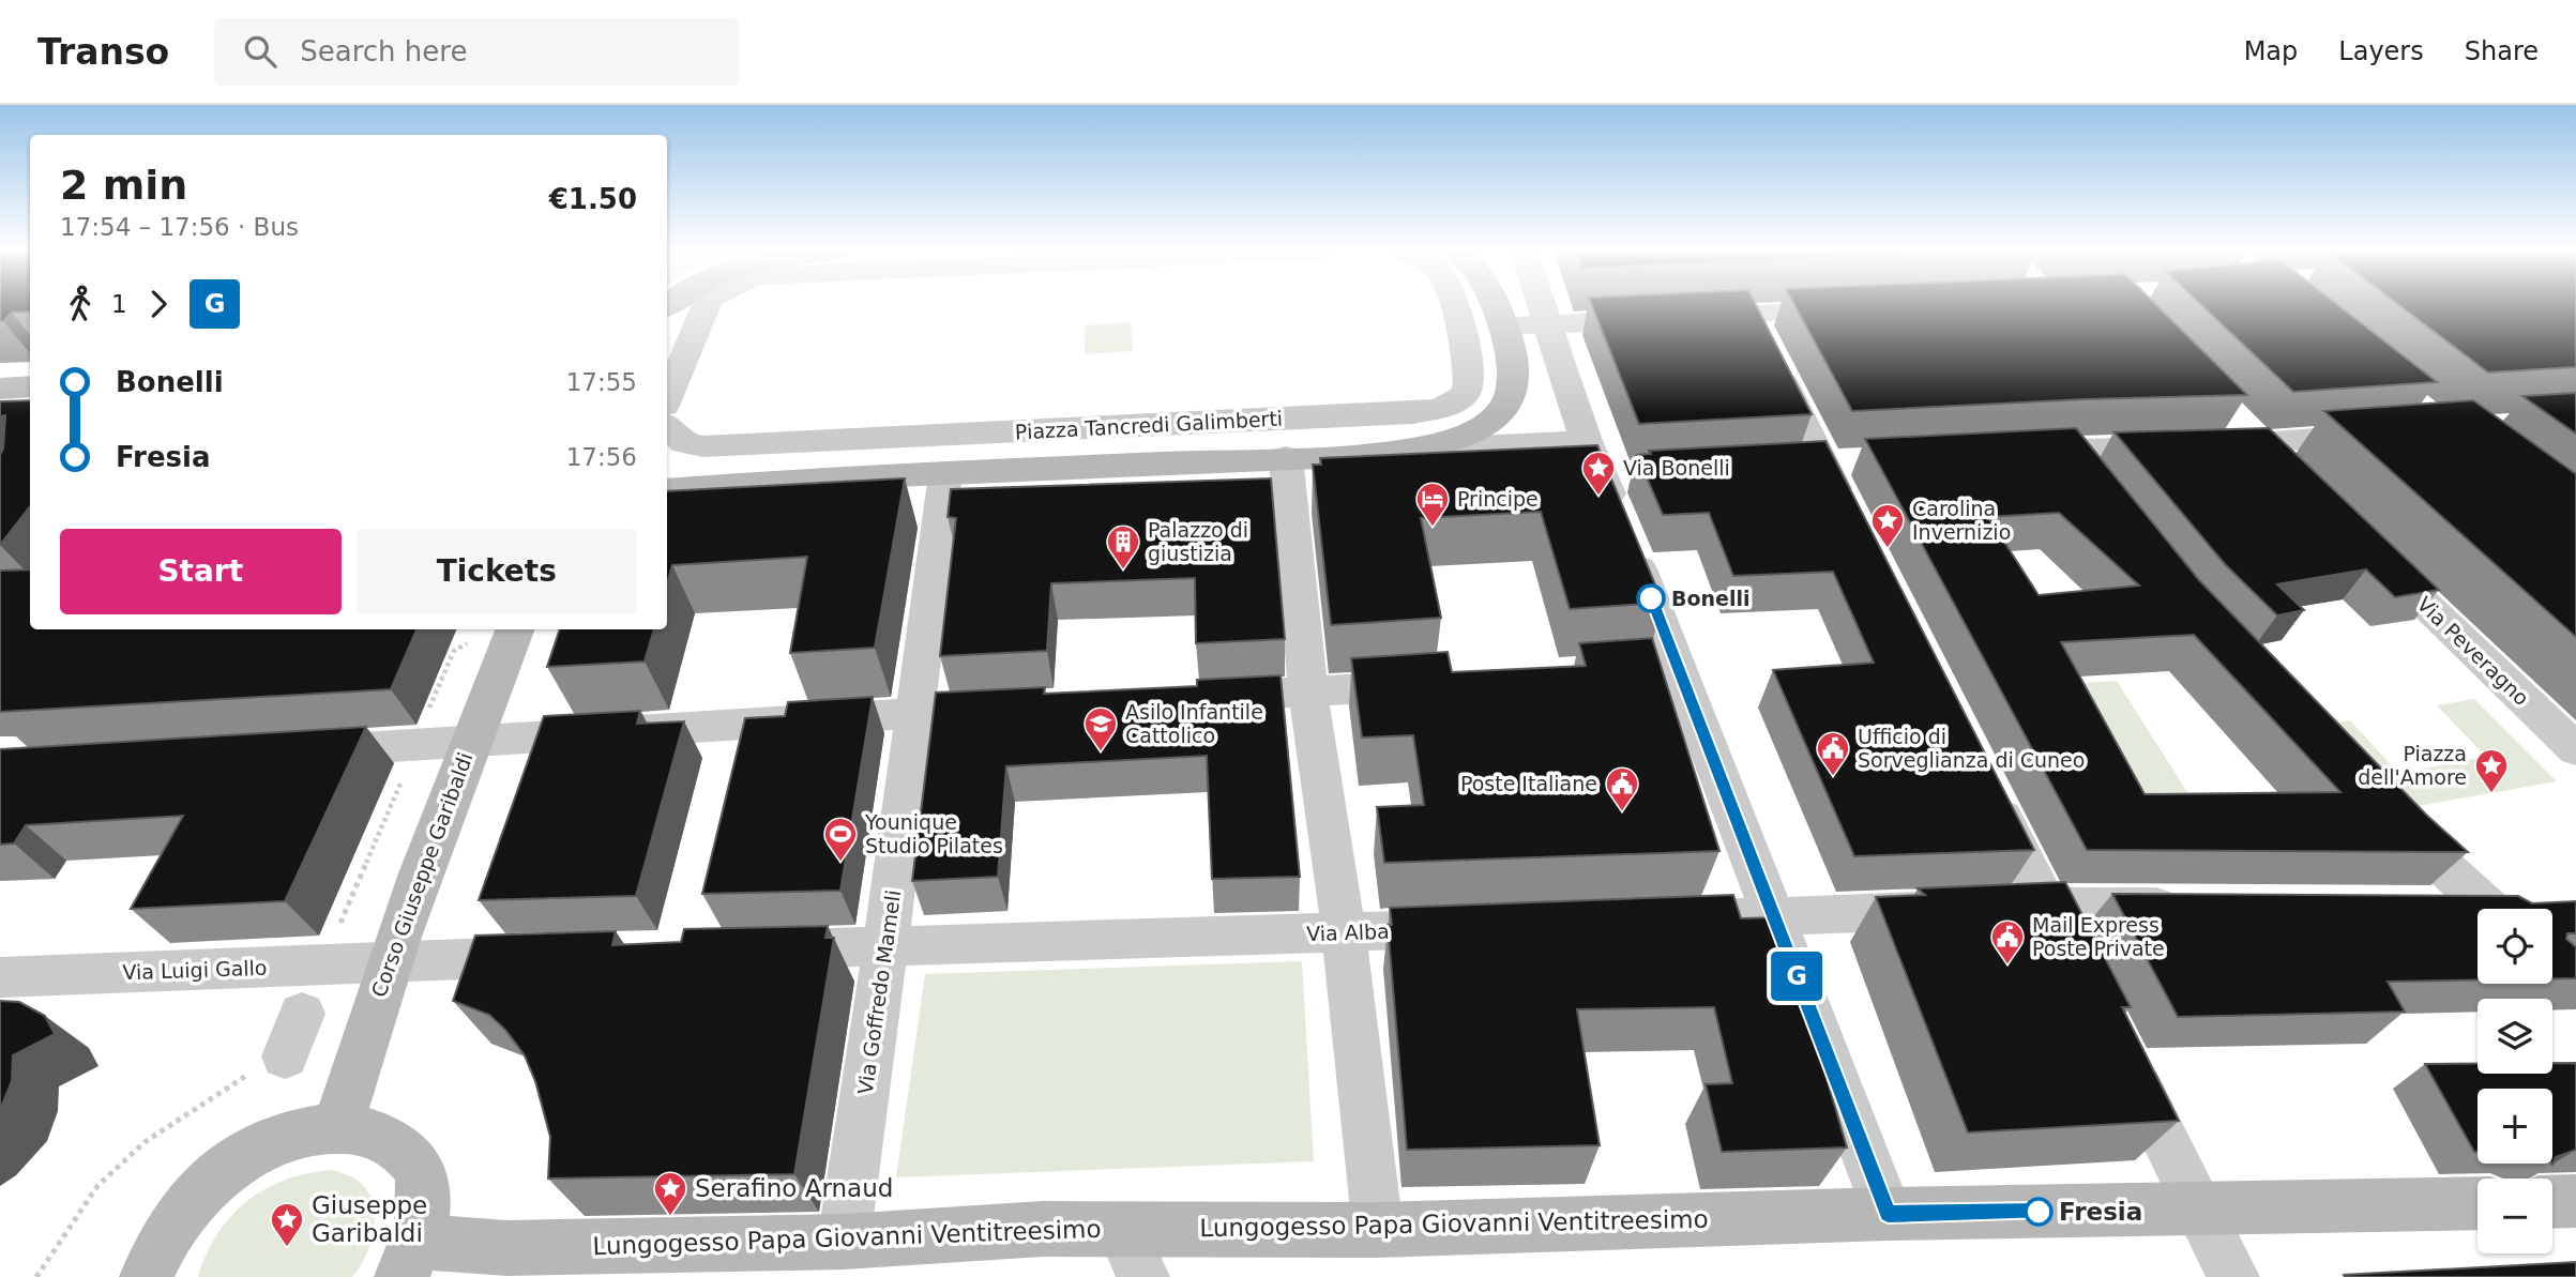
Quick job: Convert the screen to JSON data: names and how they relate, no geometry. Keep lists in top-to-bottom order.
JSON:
{
  "streets": {
    "street": [
      "Piazza Tancredi Galimberti",
      "Via Peveragno",
      "Corso Giuseppe Garibaldi",
      "Via Alba",
      "Via Luigi Gallo",
      "Via Goffredo Mameli",
      "Lungogesso Papa Giovanni Ventitreesimo"
    ]
  },
  "crossings": [
    ["Piazza Tancredi Galimberti", "Via Goffredo Mameli"],
    ["Corso Giuseppe Garibaldi", "Via Luigi Gallo"],
    ["Via Alba", "Via Goffredo Mameli"],
    ["Via Goffredo Mameli", "Lungogesso Papa Giovanni Ventitreesimo"]
  ],
  "places": {
    "place": [
      "Via Bonelli",
      "Carolina Invernizio",
      "Piazza dell'Amore",
      "Serafino Arnaud",
      "Giuseppe Garibaldi"
    ],
    "hotel": ["Principe"],
    "building": ["Palazzo di giustizia"],
    "other": ["Bonelli", "Fresia"],
    "school or university": ["Asilo Infantile Cattolico"],
    "public building": ["Ufficio di Sorveglianza di Cuneo", "Poste Italiane", "Mail Express Poste Private"],
    "sports": ["Younique Studio Pilates"]
  },
  "lines": ["bus line G"],
  "page": {
    "header": "Transo",
    "search": "Search here",
    "nav": ["Map", "Layers", "Share"],
    "on_map": "G",
    "heading": ["2 min", "17:54 – 17:56 · Bus", "€1.50"],
    "legs": ["1", "G"],
    "list": [
      {
        "name": "Bonelli",
        "value": "17:55"
      },
      {
        "name": "Fresia",
        "value": "17:56"
      }
    ],
    "buttons": ["Start", "Tickets"],
    "map_buttons": ["+", "−"]
  }
}
